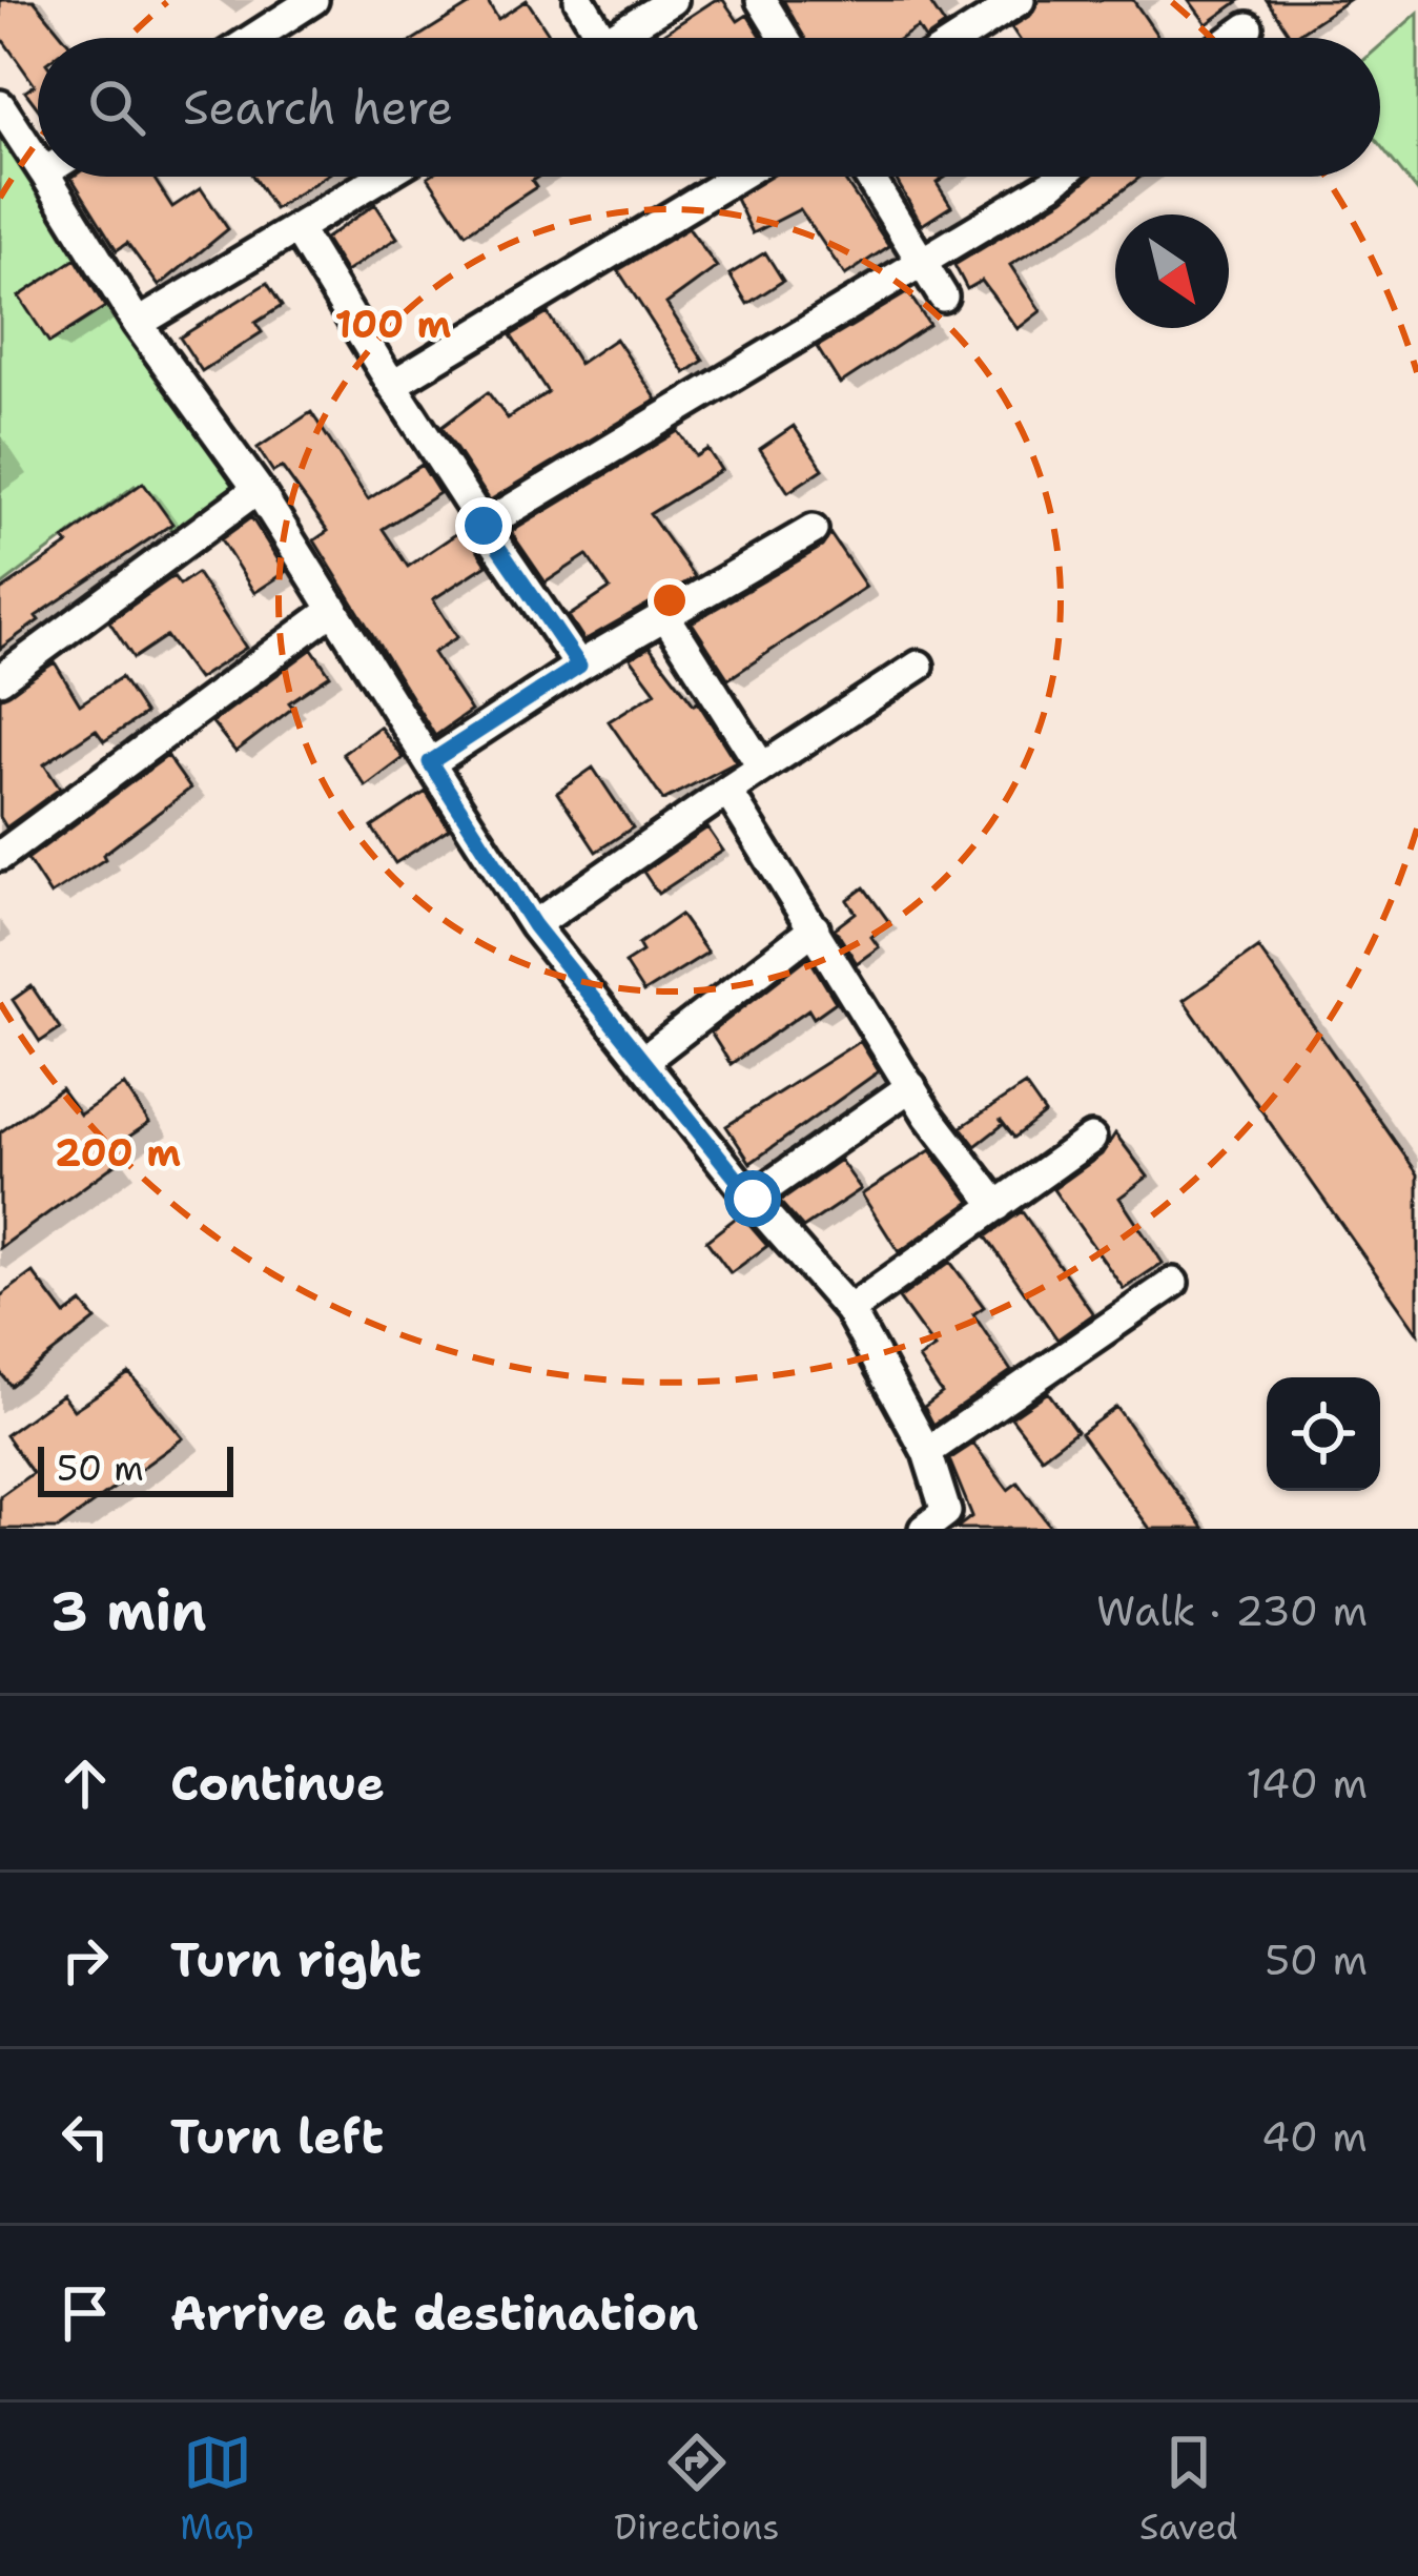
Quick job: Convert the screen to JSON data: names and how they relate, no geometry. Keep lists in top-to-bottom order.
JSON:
{
  "scale_bar": "50 m",
  "north": "bottom right",
  "page": {
    "search": "Search here",
    "scale": "50 m",
    "heading": ["3 min", "Walk · 230 m"],
    "list": [
      ["Continue", "140 m"],
      ["Turn right", "50 m"],
      ["Turn left", "40 m"],
      "Arrive at destination"
    ],
    "nav": ["Map", "Directions", "Saved"]
  },
  "rings": ["100 m", "200 m"]
}
